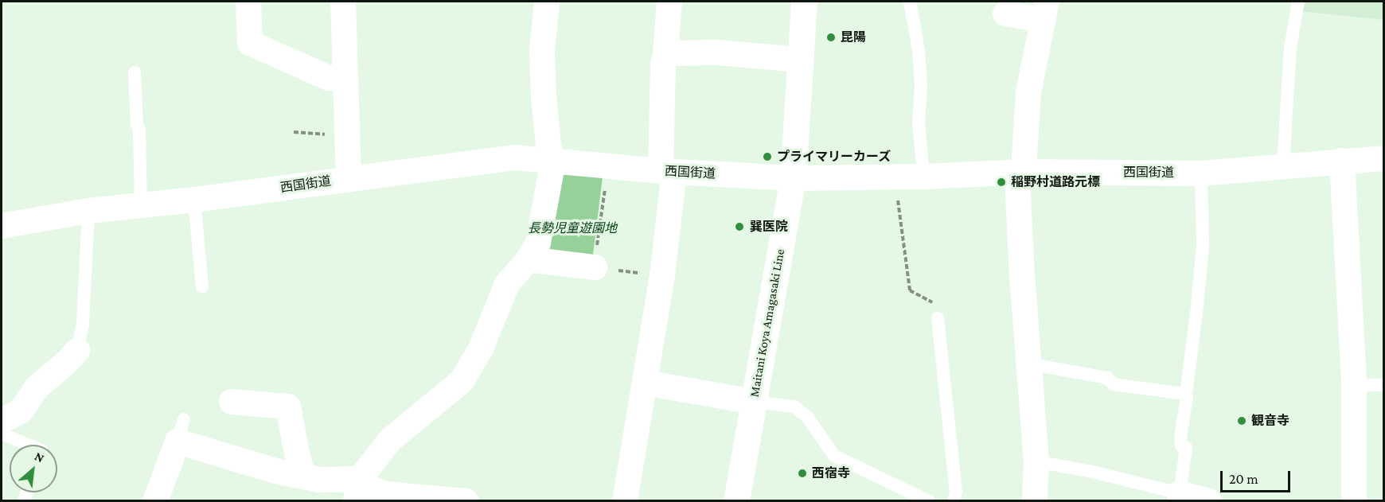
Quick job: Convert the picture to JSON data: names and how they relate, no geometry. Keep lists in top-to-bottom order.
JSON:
{
  "streets": {
    "main road": ["Maitani Koya Amagasaki Line"],
    "street": ["西国街道"]
  },
  "crossings": [
    ["西国街道", "Maitani Koya Amagasaki Line"]
  ],
  "parks": ["長勢児童遊園地"],
  "places": [
    "昆陽",
    "プライマリーカーズ",
    "稲野村道路元標",
    "巽医院",
    "観音寺",
    "西宿寺"
  ],
  "scale_bar": "20 m",
  "north": "top right"
}
